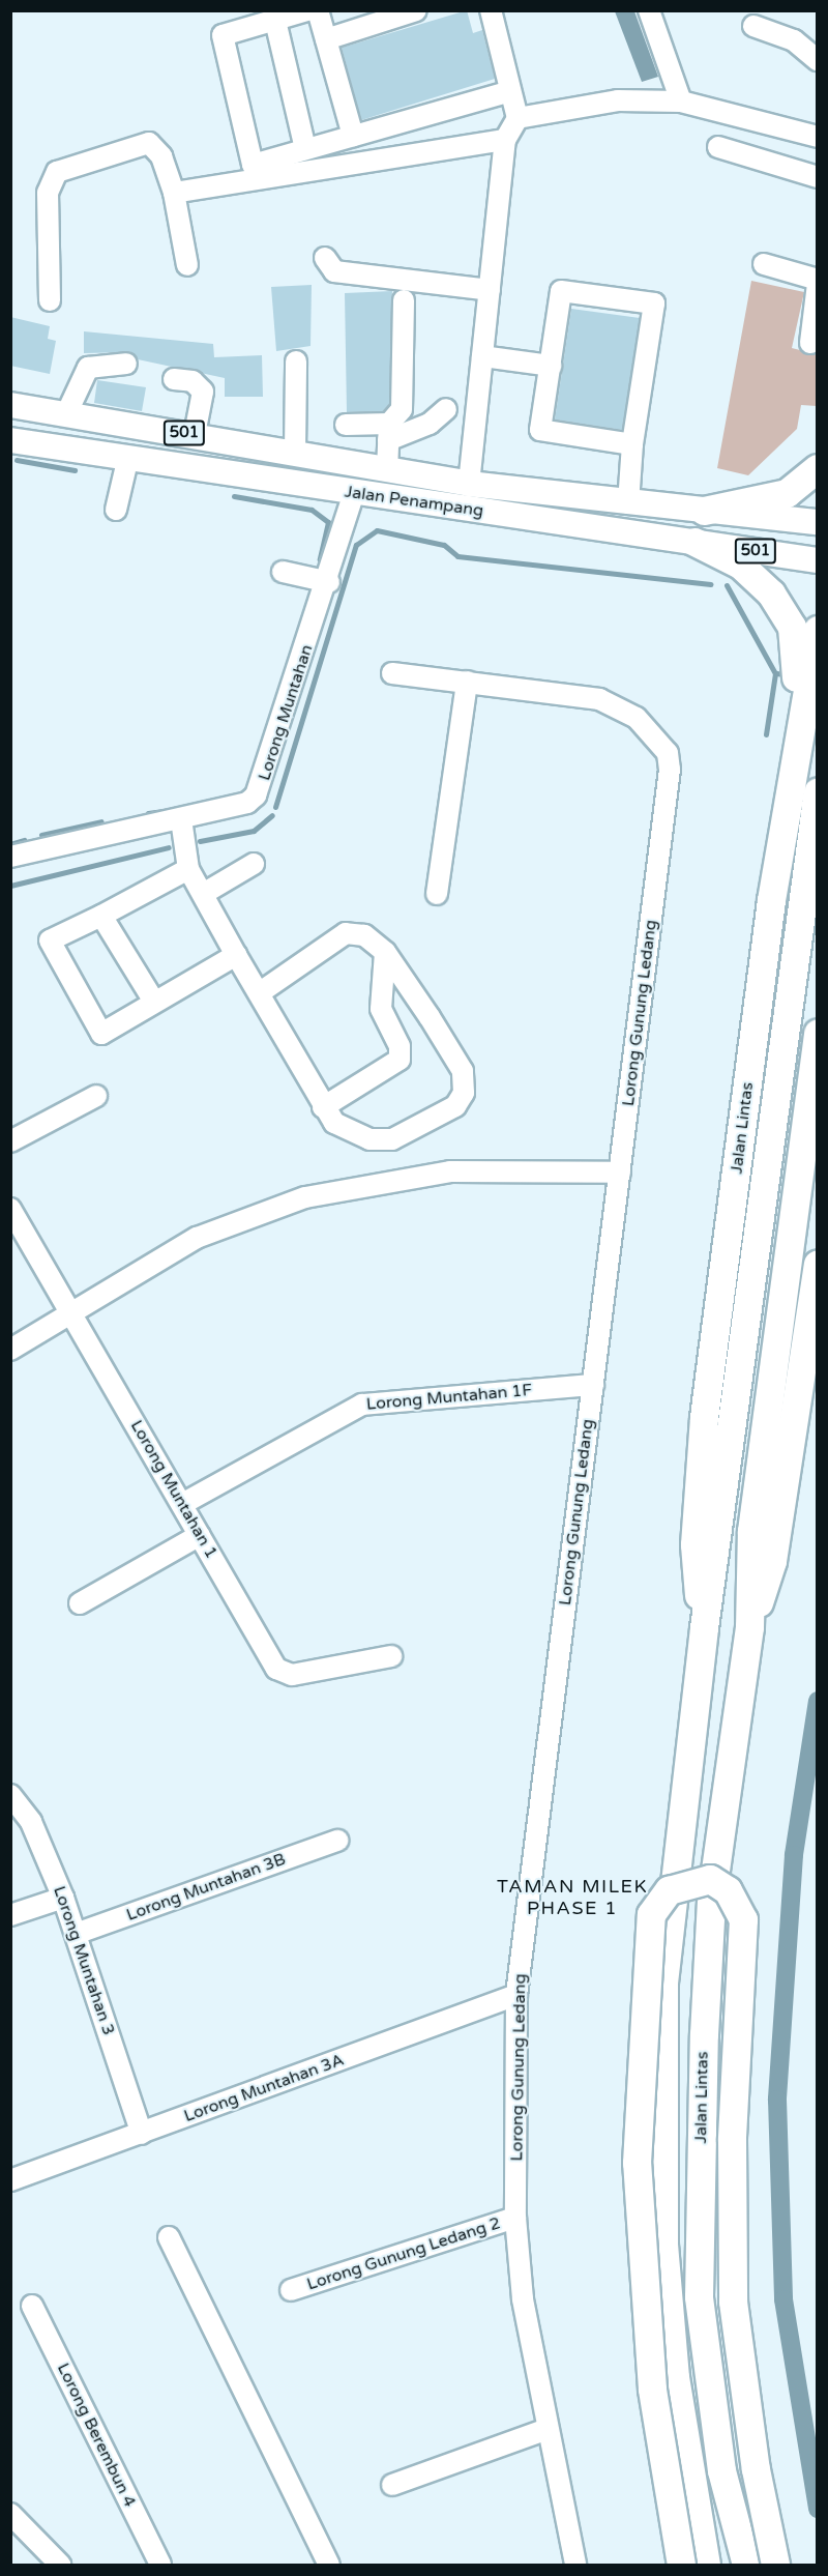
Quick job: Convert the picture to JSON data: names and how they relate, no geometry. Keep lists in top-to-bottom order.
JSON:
{
  "streets": {
    "highway": ["Jalan Lintas"],
    "main road": ["501", "Jalan Penampang"],
    "street": [
      "Lorong Muntahan",
      "Lorong Gunung Ledang",
      "Lorong Muntahan 1F",
      "Lorong Muntahan 1",
      "Lorong Muntahan 3B",
      "Lorong Muntahan 3",
      "Lorong Muntahan 3A",
      "Lorong Gunung Ledang 2",
      "Lorong Berembun 4"
    ]
  },
  "crossings": [
    ["Jalan Penampang", "Lorong Muntahan"],
    ["Lorong Gunung Ledang", "Lorong Muntahan 1F"],
    ["Lorong Gunung Ledang", "Lorong Muntahan 3A"],
    ["Lorong Gunung Ledang", "Lorong Gunung Ledang 2"],
    ["Lorong Muntahan 1F", "Lorong Muntahan 1"],
    ["Lorong Muntahan 3B", "Lorong Muntahan 3"],
    ["Lorong Muntahan 3", "Lorong Muntahan 3A"]
  ],
  "districts": ["TAMAN MILEK PHASE 1"]
}
